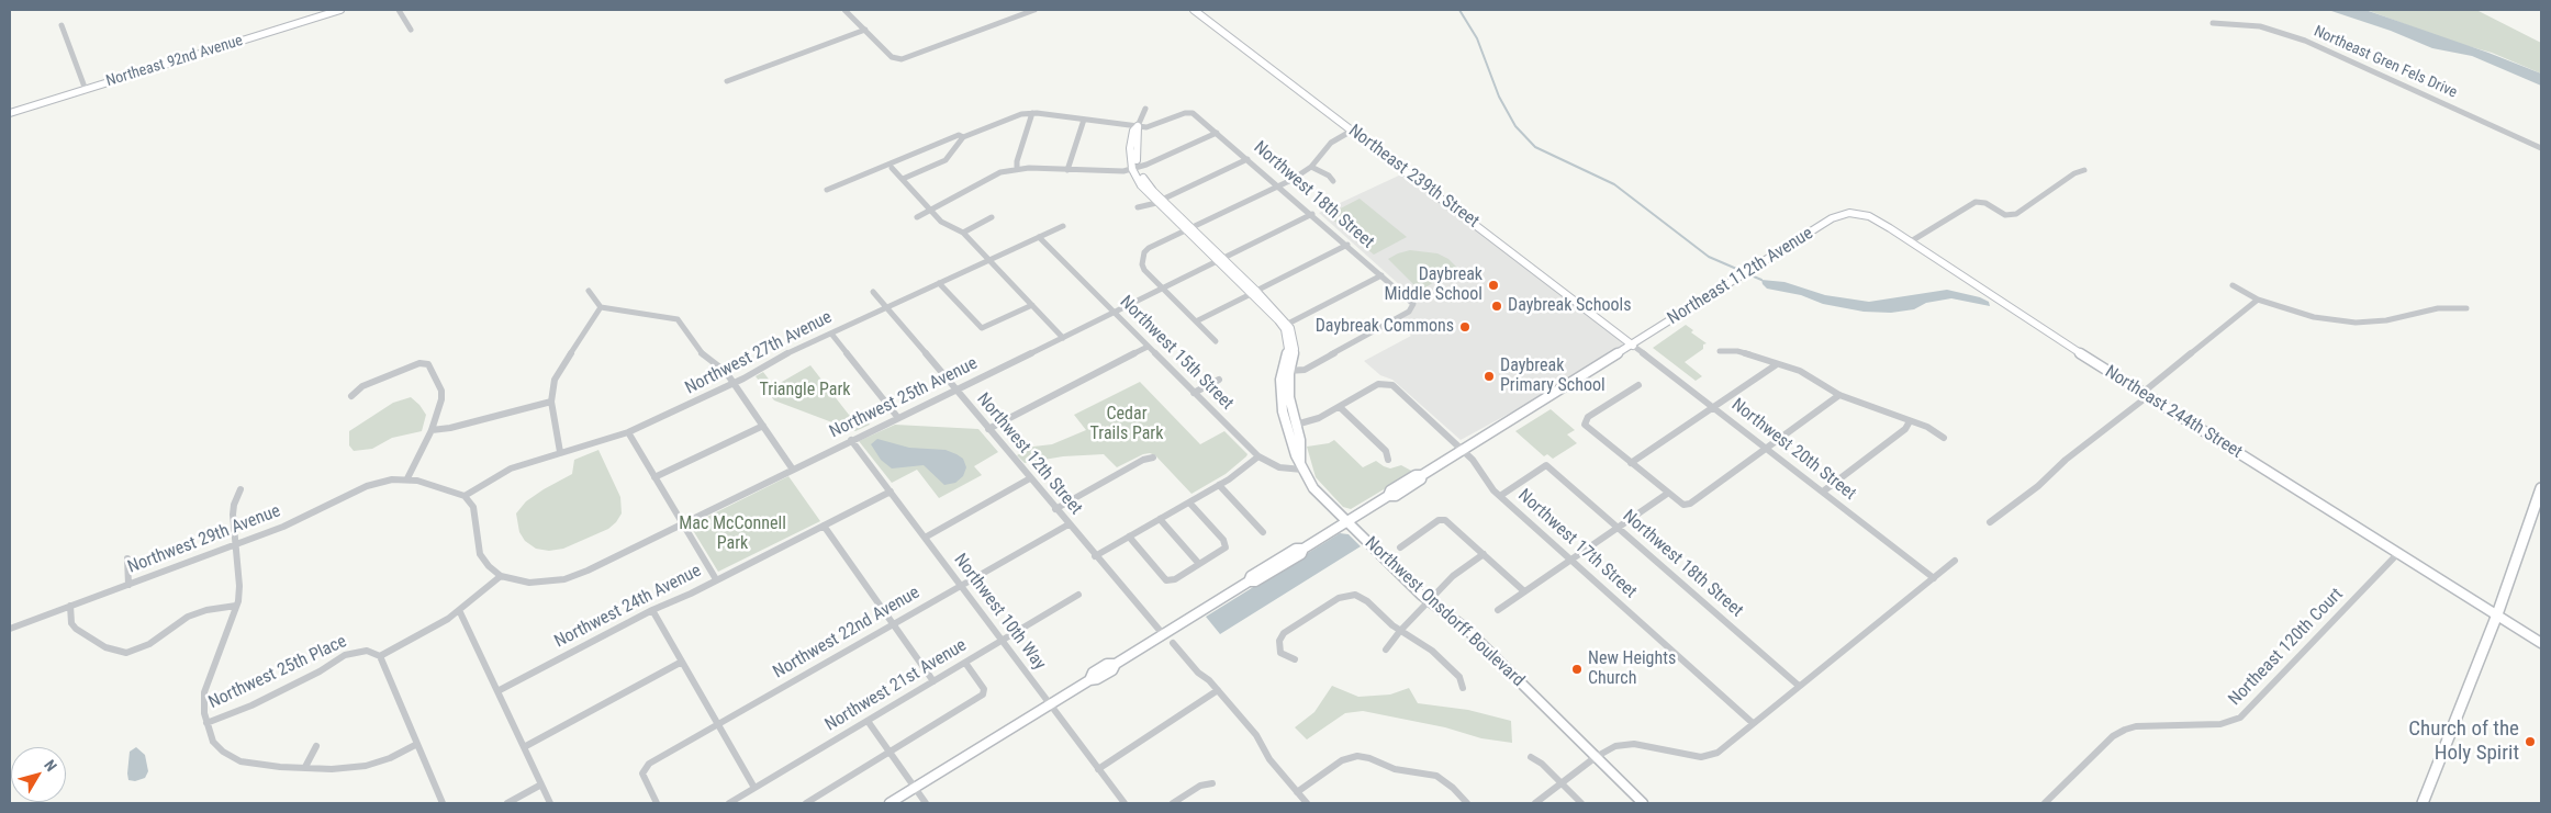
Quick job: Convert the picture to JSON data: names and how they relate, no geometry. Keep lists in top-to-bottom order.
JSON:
{
  "streets": {
    "street": [
      "Northeast 92nd Avenue",
      "Northeast Gren Fels Drive",
      "Northeast 239th Street",
      "Northwest 18th Street",
      "Northeast 112th Avenue",
      "Northwest 27th Avenue",
      "Northwest 15th Street",
      "Northwest 25th Avenue",
      "Northeast 244th Street",
      "Northwest 20th Street",
      "Northwest 12th Street",
      "Northwest 29th Avenue",
      "Northwest 17th Street",
      "Northwest 24th Avenue",
      "Northwest 10th Way",
      "Northwest Onsdorff Boulevard",
      "Northwest 22nd Avenue",
      "Northeast 120th Court",
      "Northwest 25th Place",
      "Northwest 21st Avenue"
    ]
  },
  "crossings": [
    ["Northeast 239th Street", "Northeast 112th Avenue"],
    ["Northeast 239th Street", "Northwest 20th Street"],
    ["Northwest 18th Street", "Northwest 25th Avenue"],
    ["Northwest 18th Street", "Northwest 17th Street"],
    ["Northwest 18th Street", "Northwest Onsdorff Boulevard"],
    ["Northeast 112th Avenue", "Northeast 244th Street"],
    ["Northeast 112th Avenue", "Northwest 20th Street"],
    ["Northeast 112th Avenue", "Northwest 12th Street"],
    ["Northeast 112th Avenue", "Northwest 17th Street"],
    ["Northeast 112th Avenue", "Northwest 10th Way"],
    ["Northeast 112th Avenue", "Northwest Onsdorff Boulevard"],
    ["Northwest 27th Avenue", "Northwest 15th Street"],
    ["Northwest 27th Avenue", "Northwest 12th Street"],
    ["Northwest 15th Street", "Northwest 25th Avenue"],
    ["Northwest 15th Street", "Northwest Onsdorff Boulevard"],
    ["Northwest 25th Avenue", "Northwest 12th Street"],
    ["Northwest 25th Avenue", "Northwest 10th Way"],
    ["Northeast 244th Street", "Northeast 120th Court"],
    ["Northwest 12th Street", "Northwest 22nd Avenue"],
    ["Northwest 24th Avenue", "Northwest 10th Way"],
    ["Northwest 10th Way", "Northwest 22nd Avenue"],
    ["Northwest 10th Way", "Northwest 21st Avenue"]
  ],
  "parks": ["Triangle Park", "Cedar Trails Park", "Mac McConnell Park"],
  "places": [
    "Daybreak Middle School",
    "Daybreak Schools",
    "Daybreak Commons",
    "Daybreak Primary School",
    "New Heights Church",
    "Church of the Holy Spirit"
  ],
  "north": "top right"
}
